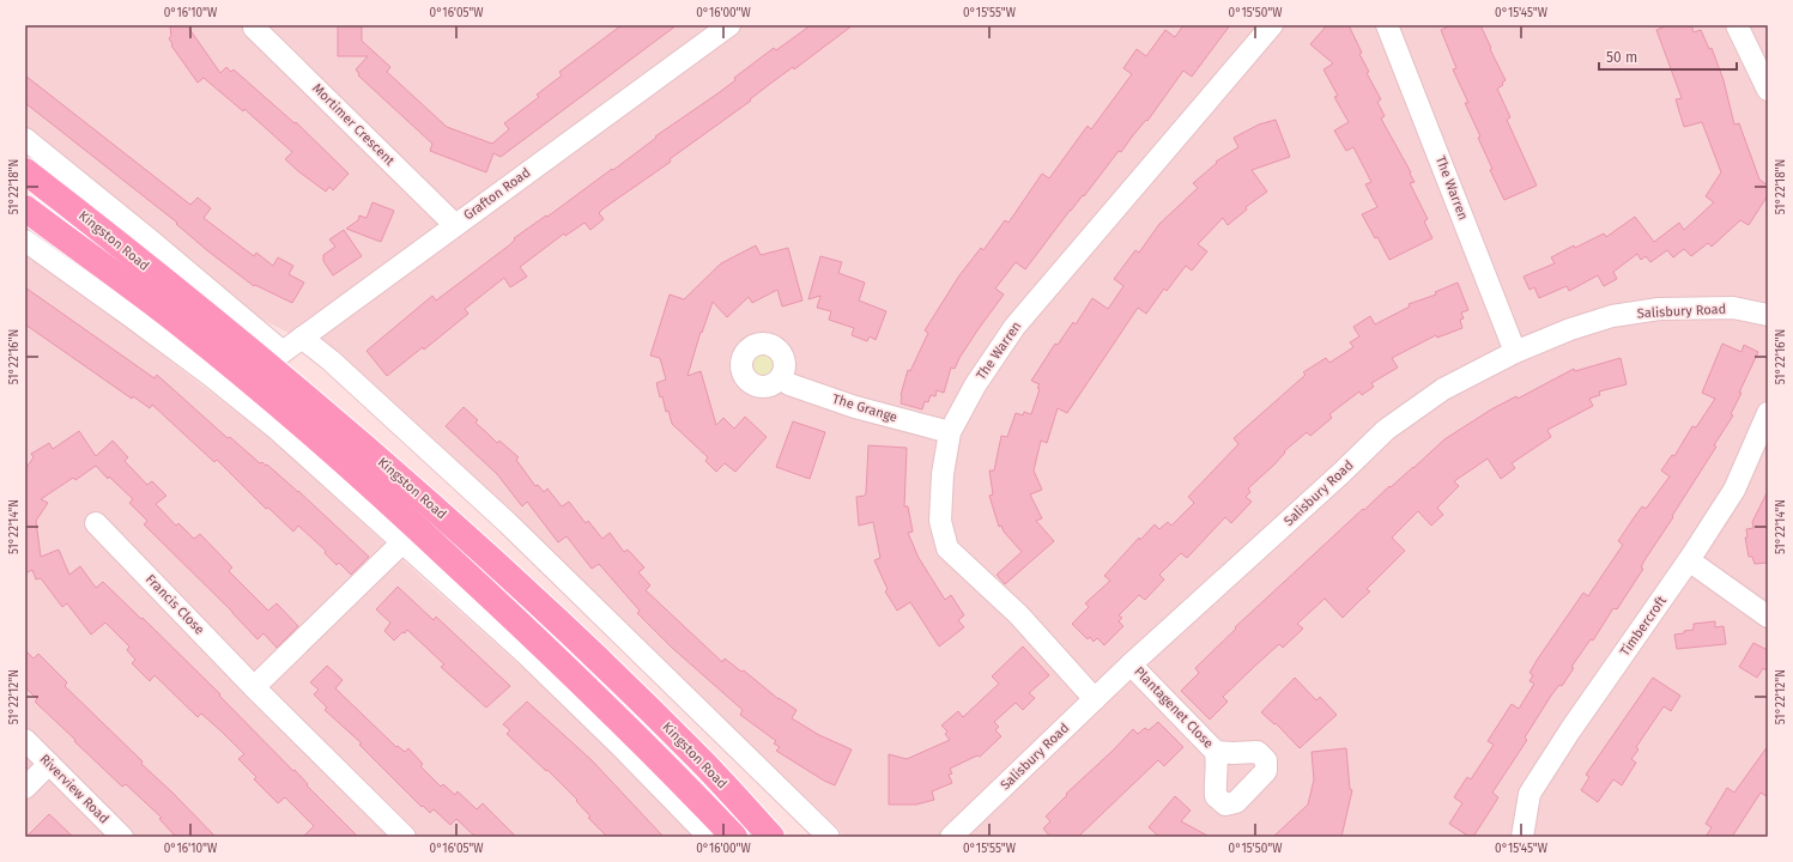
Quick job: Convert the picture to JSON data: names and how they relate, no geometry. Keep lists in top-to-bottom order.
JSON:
{
  "streets": {
    "highway": ["Kingston Road"],
    "street": [
      "Mortimer Crescent",
      "The Warren",
      "Grafton Road",
      "Salisbury Road",
      "The Grange",
      "Francis Close",
      "Timbercroft",
      "Plantagenet Close",
      "Riverview Road"
    ]
  },
  "crossings": [
    ["Mortimer Crescent", "Grafton Road"],
    ["The Warren", "Salisbury Road"],
    ["The Warren", "The Grange"],
    ["Grafton Road", "Kingston Road"],
    ["Salisbury Road", "Plantagenet Close"]
  ],
  "scale_bar": "50 m",
  "coordinates": [
    "0°16'10\"W",
    "0°16'05\"W",
    "0°16'00\"W",
    "0°15'55\"W",
    "0°15'50\"W",
    "0°15'45\"W",
    "51°22'18\"N",
    "51°22'16\"N",
    "51°22'14\"N",
    "51°22'12\"N"
  ]
}
